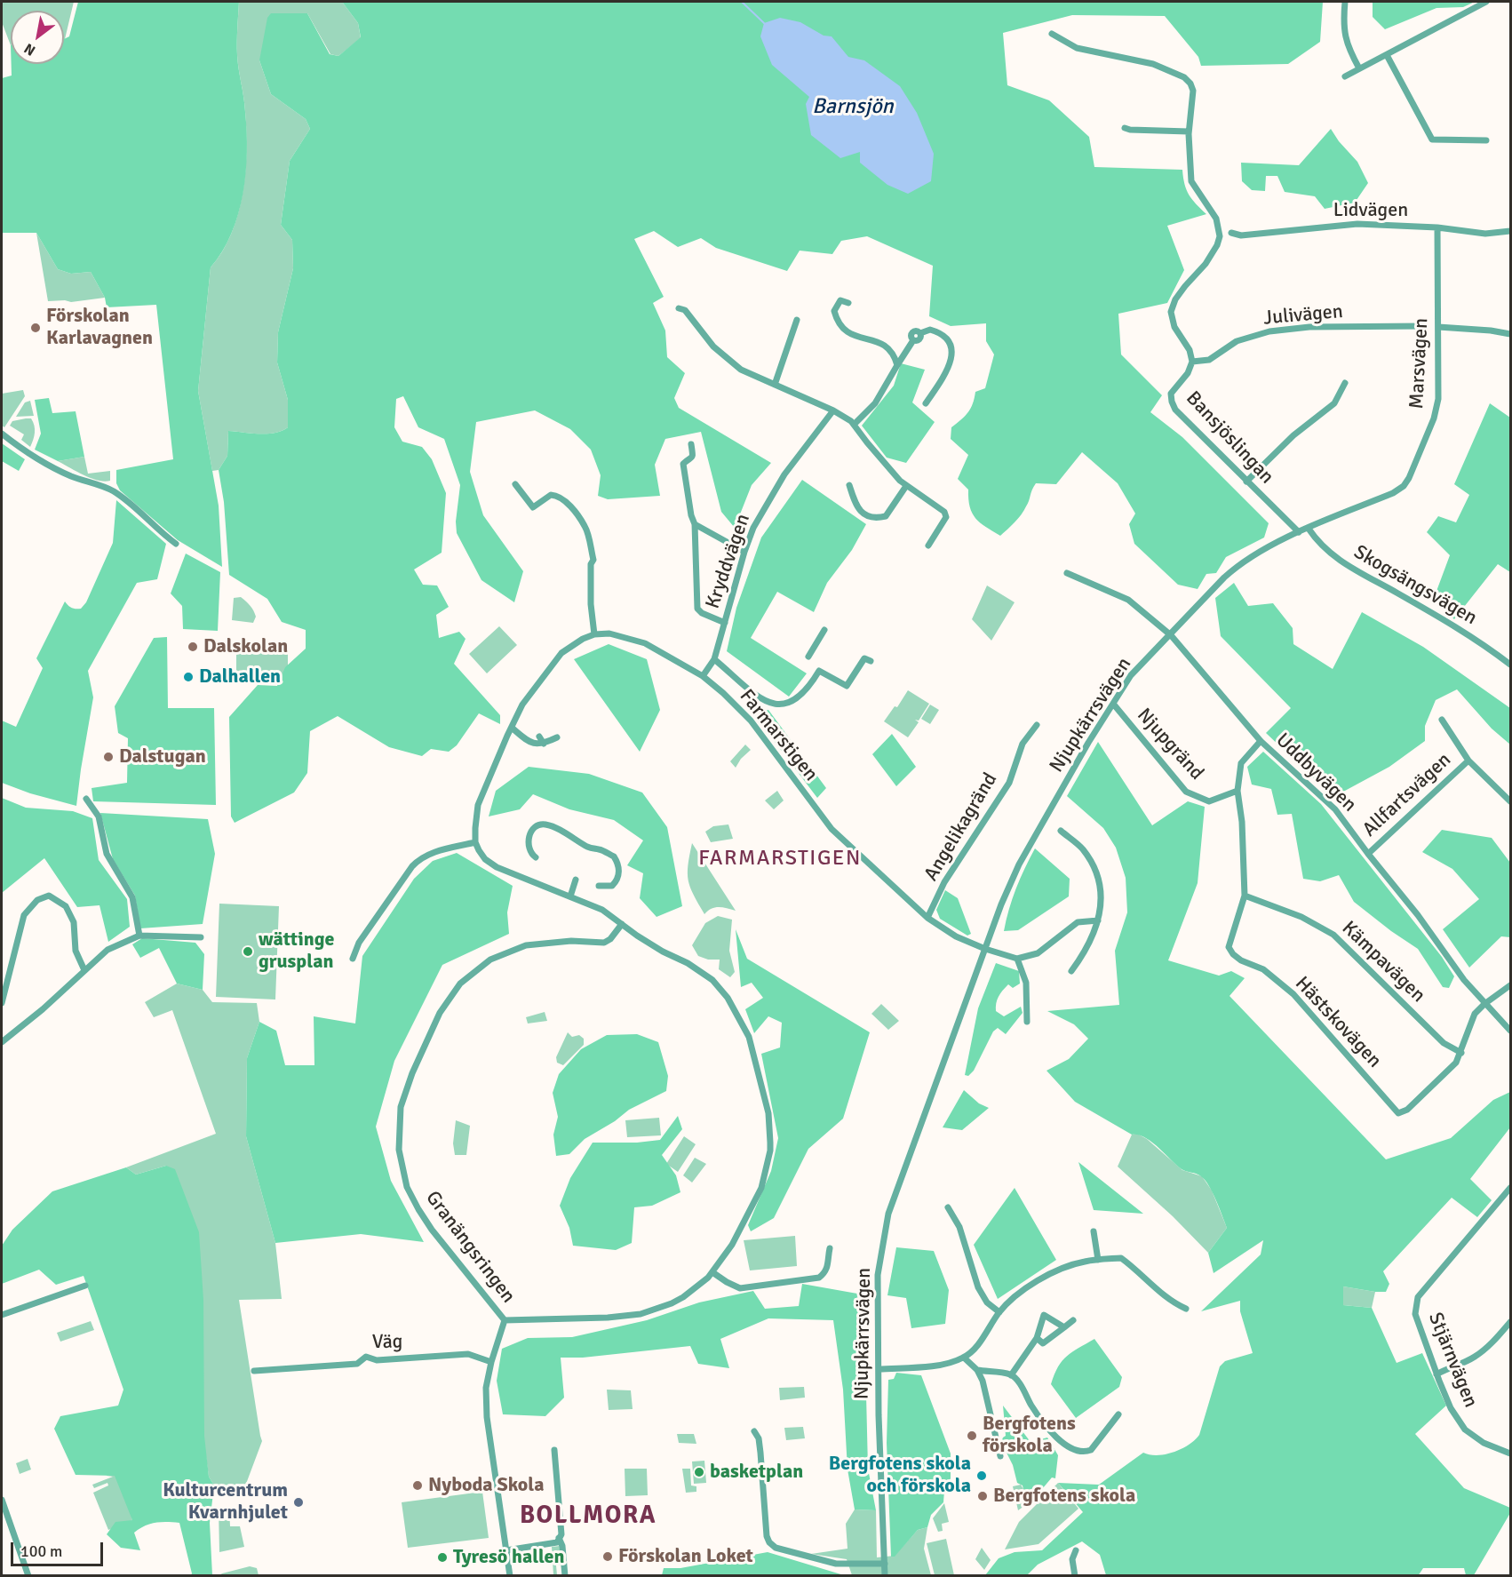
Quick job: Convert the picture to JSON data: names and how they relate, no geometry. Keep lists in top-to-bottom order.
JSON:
{
  "streets": {
    "street": [
      "Lidvägen",
      "Julivägen",
      "Marsvägen",
      "Bansjöslingan",
      "Kryddvägen",
      "Skogsängsvägen",
      "Njupkärrsvägen",
      "Farmarstigen",
      "Njupgränd",
      "Uddbyvägen",
      "Allfartsvägen",
      "Angelikagränd",
      "Kämpavägen",
      "Hästskovägen",
      "Granängsringen",
      "Väg",
      "Stjärnvägen"
    ]
  },
  "crossings": [
    ["Lidvägen", "Marsvägen"],
    ["Julivägen", "Bansjöslingan"],
    ["Marsvägen", "Skogsängsvägen"],
    ["Marsvägen", "Njupkärrsvägen"],
    ["Bansjöslingan", "Njupkärrsvägen"],
    ["Kryddvägen", "Farmarstigen"],
    ["Skogsängsvägen", "Njupkärrsvägen"],
    ["Njupkärrsvägen", "Farmarstigen"],
    ["Njupkärrsvägen", "Njupgränd"],
    ["Njupkärrsvägen", "Uddbyvägen"],
    ["Farmarstigen", "Angelikagränd"],
    ["Njupgränd", "Hästskovägen"],
    ["Uddbyvägen", "Allfartsvägen"],
    ["Uddbyvägen", "Hästskovägen"],
    ["Kämpavägen", "Hästskovägen"]
  ],
  "districts": ["FARMARSTIGEN", "BOLLMORA"],
  "water": ["Barnsjön"],
  "places": [
    "Förskolan Karlavagnen",
    "Dalskolan",
    "Dalhallen",
    "Dalstugan",
    "wättinge grusplan",
    "Bergfotens förskola",
    "basketplan",
    "Bergfotens skola och förskola",
    "Nyboda Skola",
    "Bergfotens skola",
    "Kulturcentrum Kvarnhjulet",
    "Förskolan Loket",
    "Tyresö hallen"
  ],
  "scale_bar": "100 m",
  "north": "bottom left"
}
